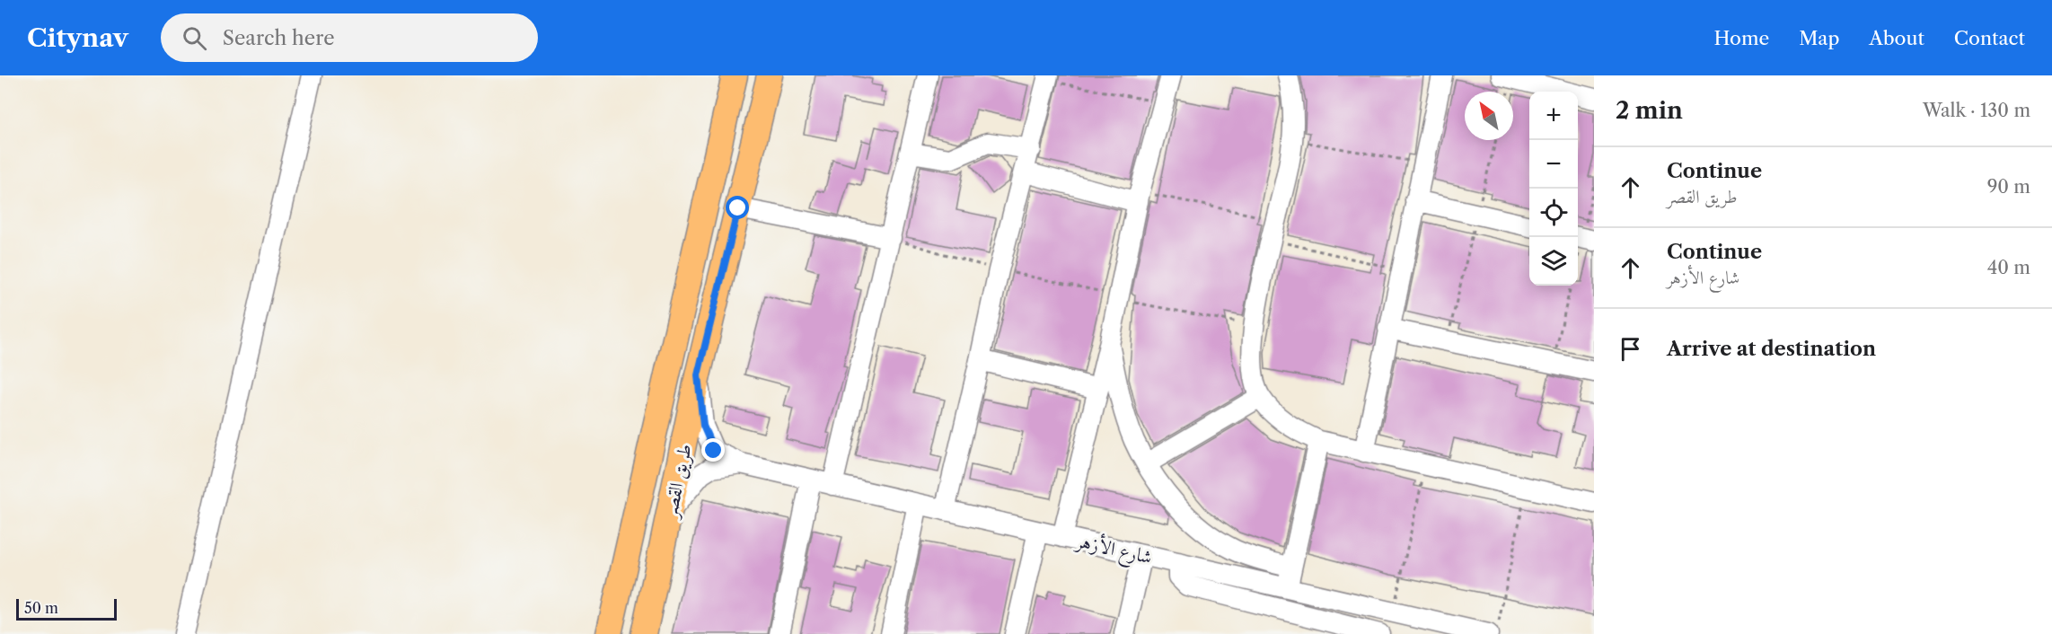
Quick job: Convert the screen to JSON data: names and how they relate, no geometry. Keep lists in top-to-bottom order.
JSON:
{
  "streets": {
    "main road": ["طريق القصر"],
    "street": ["شارع الأزهر"]
  },
  "crossings": [
    ["طريق القصر", "شارع الأزهر"]
  ],
  "scale_bar": "50 m",
  "north": "top left",
  "page": {
    "header": "Citynav",
    "search": "Search here",
    "nav": [
      "Home",
      "Map",
      "About",
      "Contact"
    ],
    "heading": ["2 min", "Walk · 130 m"],
    "map_buttons": ["+", "−"],
    "list": [
      ["Continue", "طريق القصر", "90 m"],
      ["Continue", "شارع الأزهر", "40 m"],
      "Arrive at destination"
    ],
    "scale": "50 m"
  }
}
